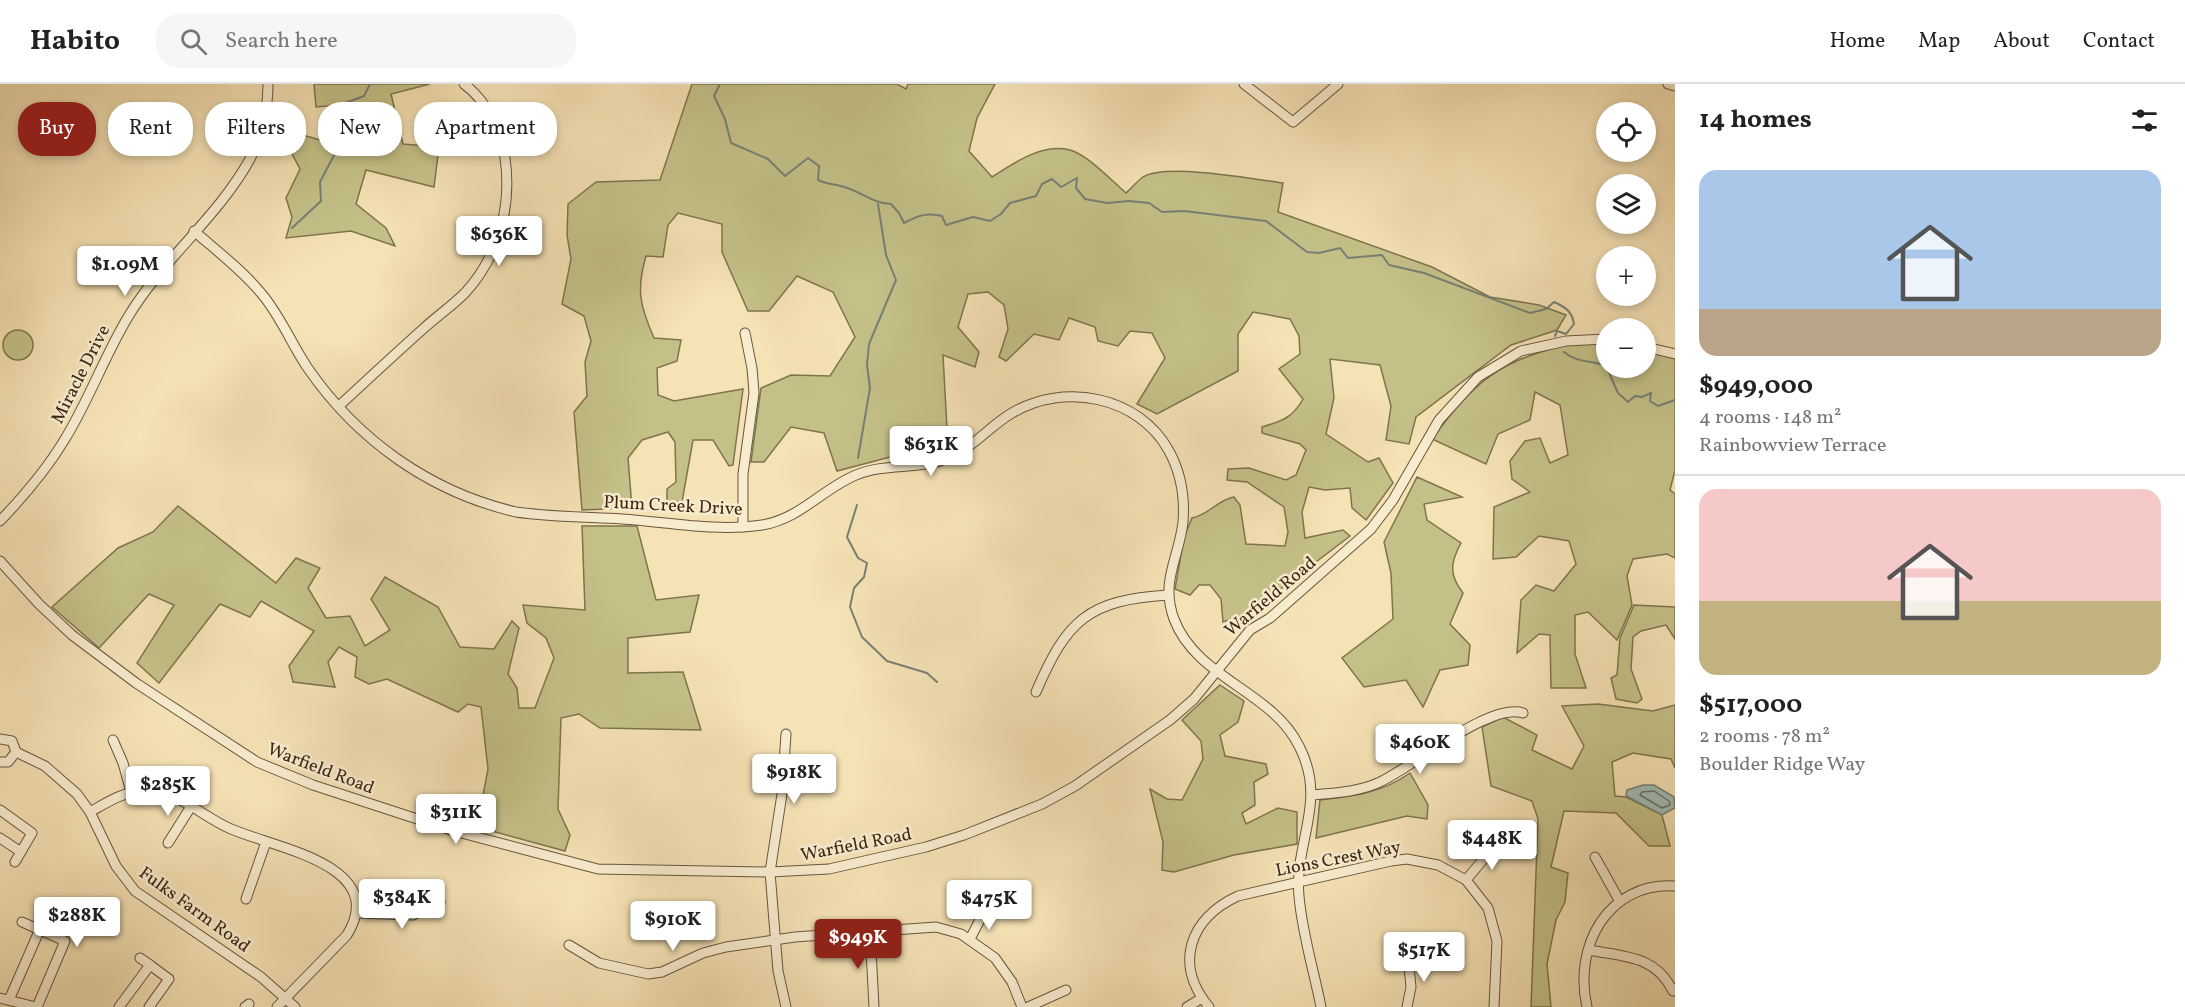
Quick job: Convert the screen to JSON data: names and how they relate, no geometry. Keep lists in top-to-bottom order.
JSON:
{
  "streets": {
    "street": [
      "Miracle Drive",
      "Plum Creek Drive",
      "Warfield Road",
      "Lions Crest Way",
      "Fulks Farm Road"
    ]
  },
  "crossings": [
    ["Miracle Drive", "Plum Creek Drive"],
    ["Plum Creek Drive", "Warfield Road"],
    ["Plum Creek Drive", "Lions Crest Way"]
  ],
  "page": {
    "header": "Habito",
    "search": "Search here",
    "nav": [
      "Home",
      "Map",
      "About",
      "Contact"
    ],
    "heading": "14 homes",
    "map_buttons": ["+", "−"],
    "chip": [
      "Buy",
      "Rent",
      "Filters",
      "New",
      "Apartment"
    ],
    "list": [
      {
        "name": "$949,000",
        "note": "4 rooms · 148 m² · Rainbowview Terrace"
      },
      {
        "name": "$517,000",
        "note": "2 rooms · 78 m² · Boulder Ridge Way"
      }
    ],
    "price": [
      "$636K",
      "$1.09M",
      "$631K",
      "$460K",
      "$918K",
      "$285K",
      "$311K",
      "$448K",
      "$384K",
      "$475K",
      "$288K",
      "$910K",
      "$949K",
      "$517K"
    ]
  }
}
